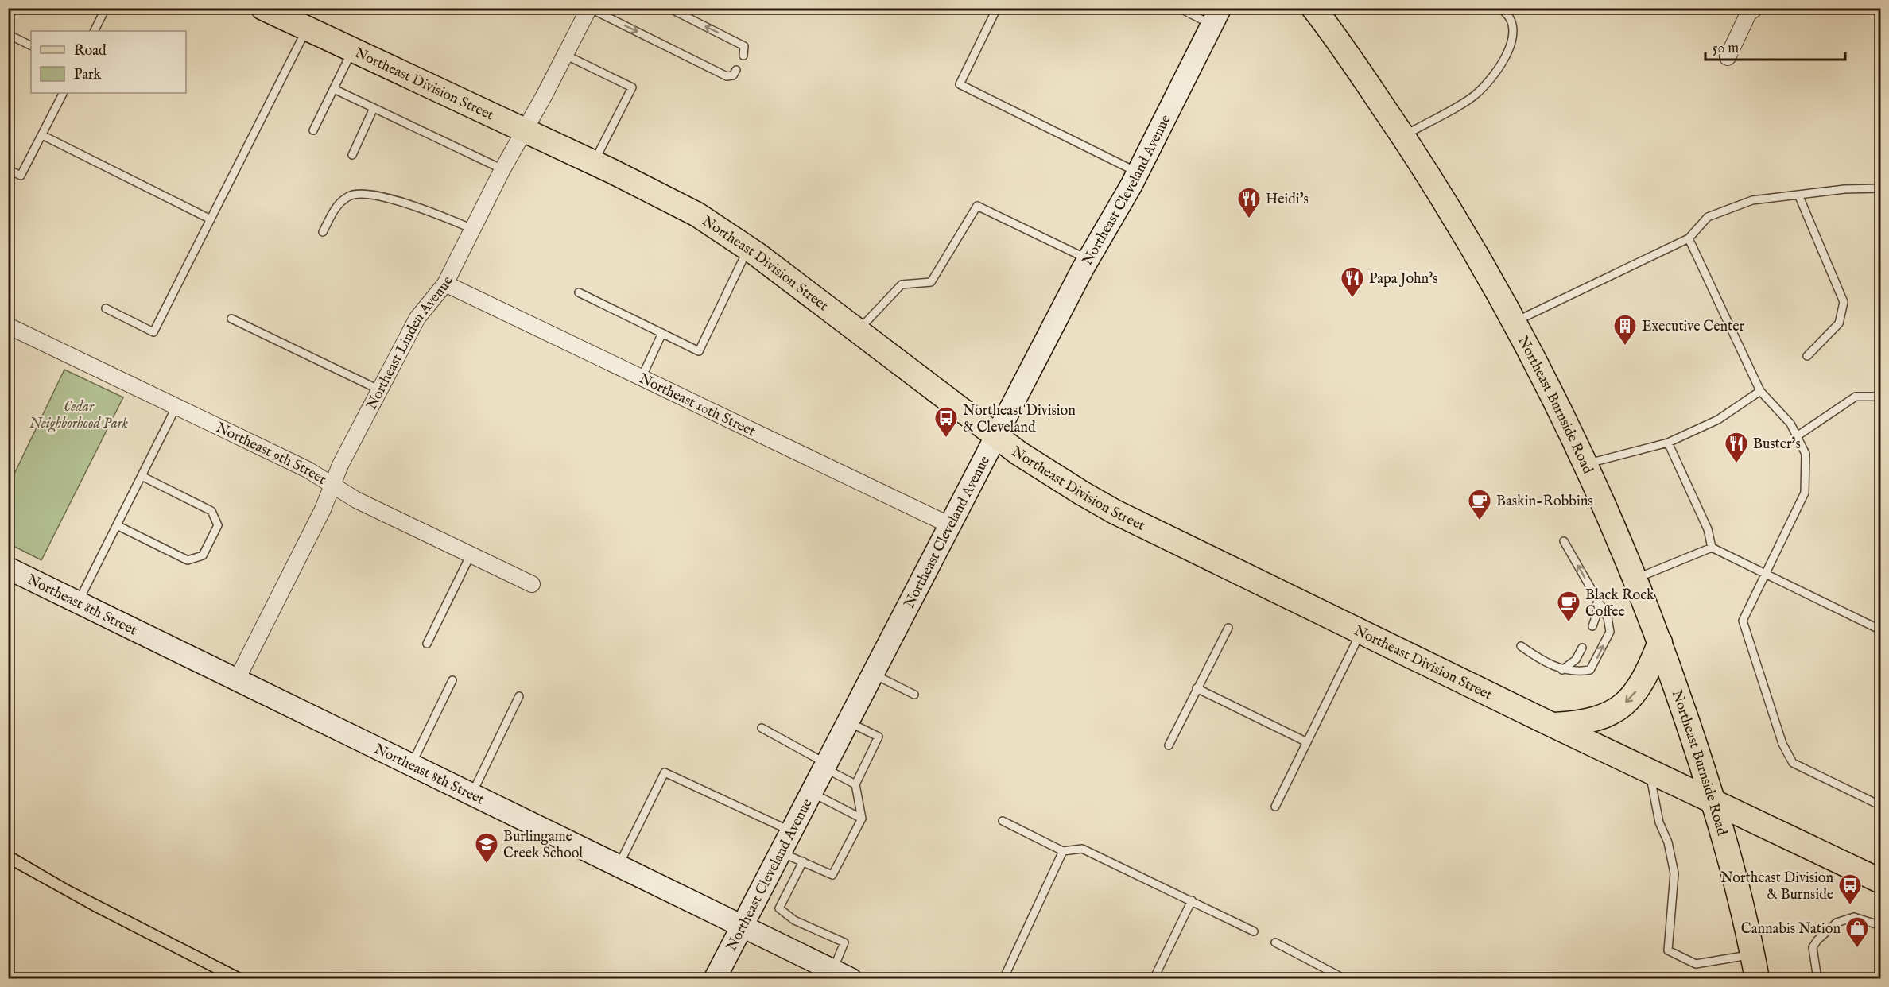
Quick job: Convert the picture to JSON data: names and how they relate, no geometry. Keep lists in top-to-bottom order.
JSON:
{
  "streets": {
    "main road": [
      "Northeast Division Street",
      "Northeast Cleveland Avenue",
      "Northeast Burnside Road",
      "Northeast 8th Street"
    ],
    "street": ["Northeast Linden Avenue", "Northeast 10th Street", "Northeast 9th Street"]
  },
  "crossings": [
    ["Northeast Division Street", "Northeast Cleveland Avenue"],
    ["Northeast Division Street", "Northeast Linden Avenue"],
    ["Northeast Division Street", "Northeast Burnside Road"],
    ["Northeast Cleveland Avenue", "Northeast 10th Street"],
    ["Northeast Cleveland Avenue", "Northeast 8th Street"],
    ["Northeast Linden Avenue", "Northeast 10th Street"],
    ["Northeast Linden Avenue", "Northeast 9th Street"],
    ["Northeast Linden Avenue", "Northeast 8th Street"]
  ],
  "parks": ["Cedar Neighborhood Park"],
  "places": {
    "restaurant": ["Heidi's", "Papa John's", "Buster's"],
    "building": ["Executive Center"],
    "bus stop": ["Northeast Division & Cleveland", "Northeast Division & Burnside"],
    "cafe": ["Baskin-Robbins", "Black Rock Coffee"],
    "school or university": ["Burlingame Creek School"],
    "shop": ["Cannabis Nation"]
  },
  "legend": ["Road", "Park"],
  "scale_bar": "50 m"
}
